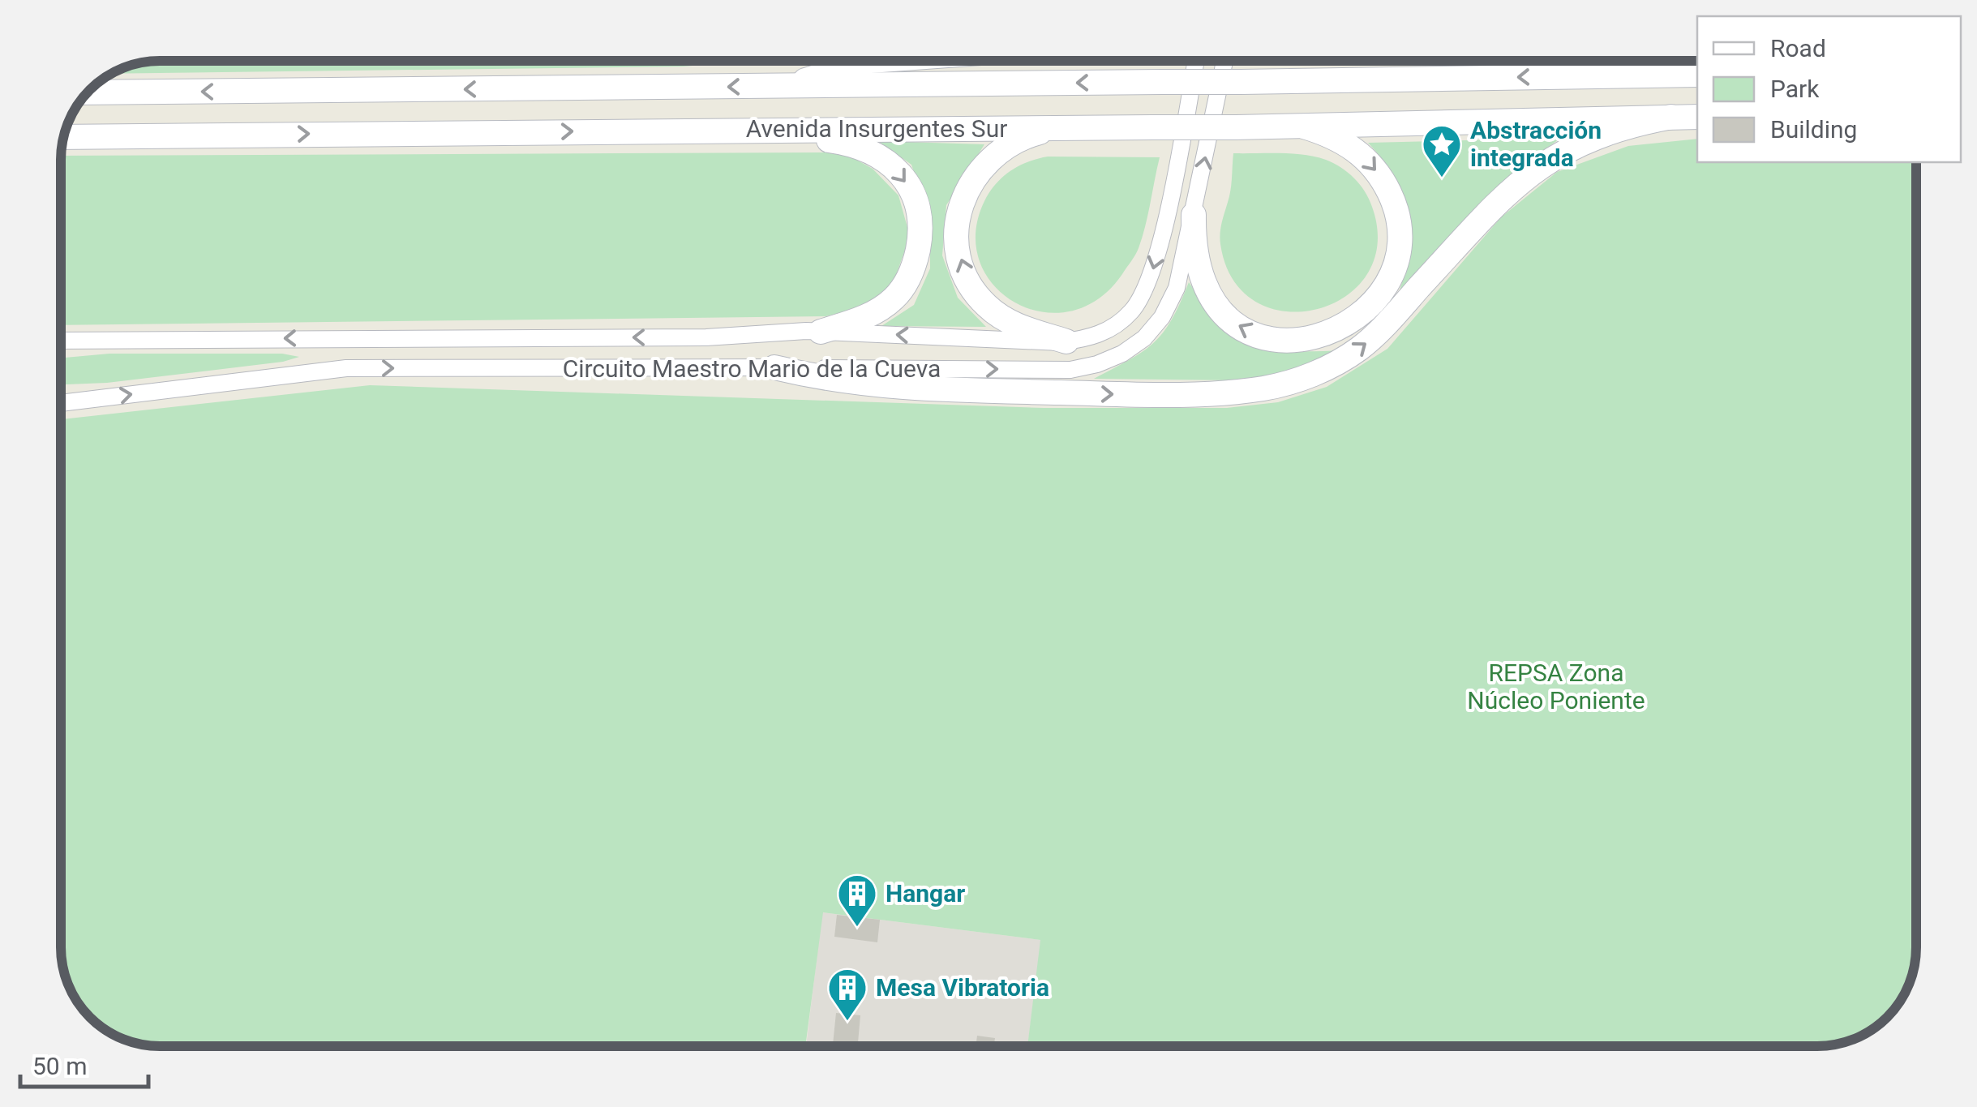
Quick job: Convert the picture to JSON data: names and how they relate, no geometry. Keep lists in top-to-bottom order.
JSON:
{
  "streets": {
    "main road": ["Avenida Insurgentes Sur"],
    "street": ["Circuito Maestro Mario de la Cueva"]
  },
  "parks": ["REPSA Zona Núcleo Poniente"],
  "places": {
    "place": ["Abstracción integrada"],
    "building": ["Hangar", "Mesa Vibratoria"]
  },
  "legend": ["Road", "Park", "Building"],
  "scale_bar": "50 m"
}
